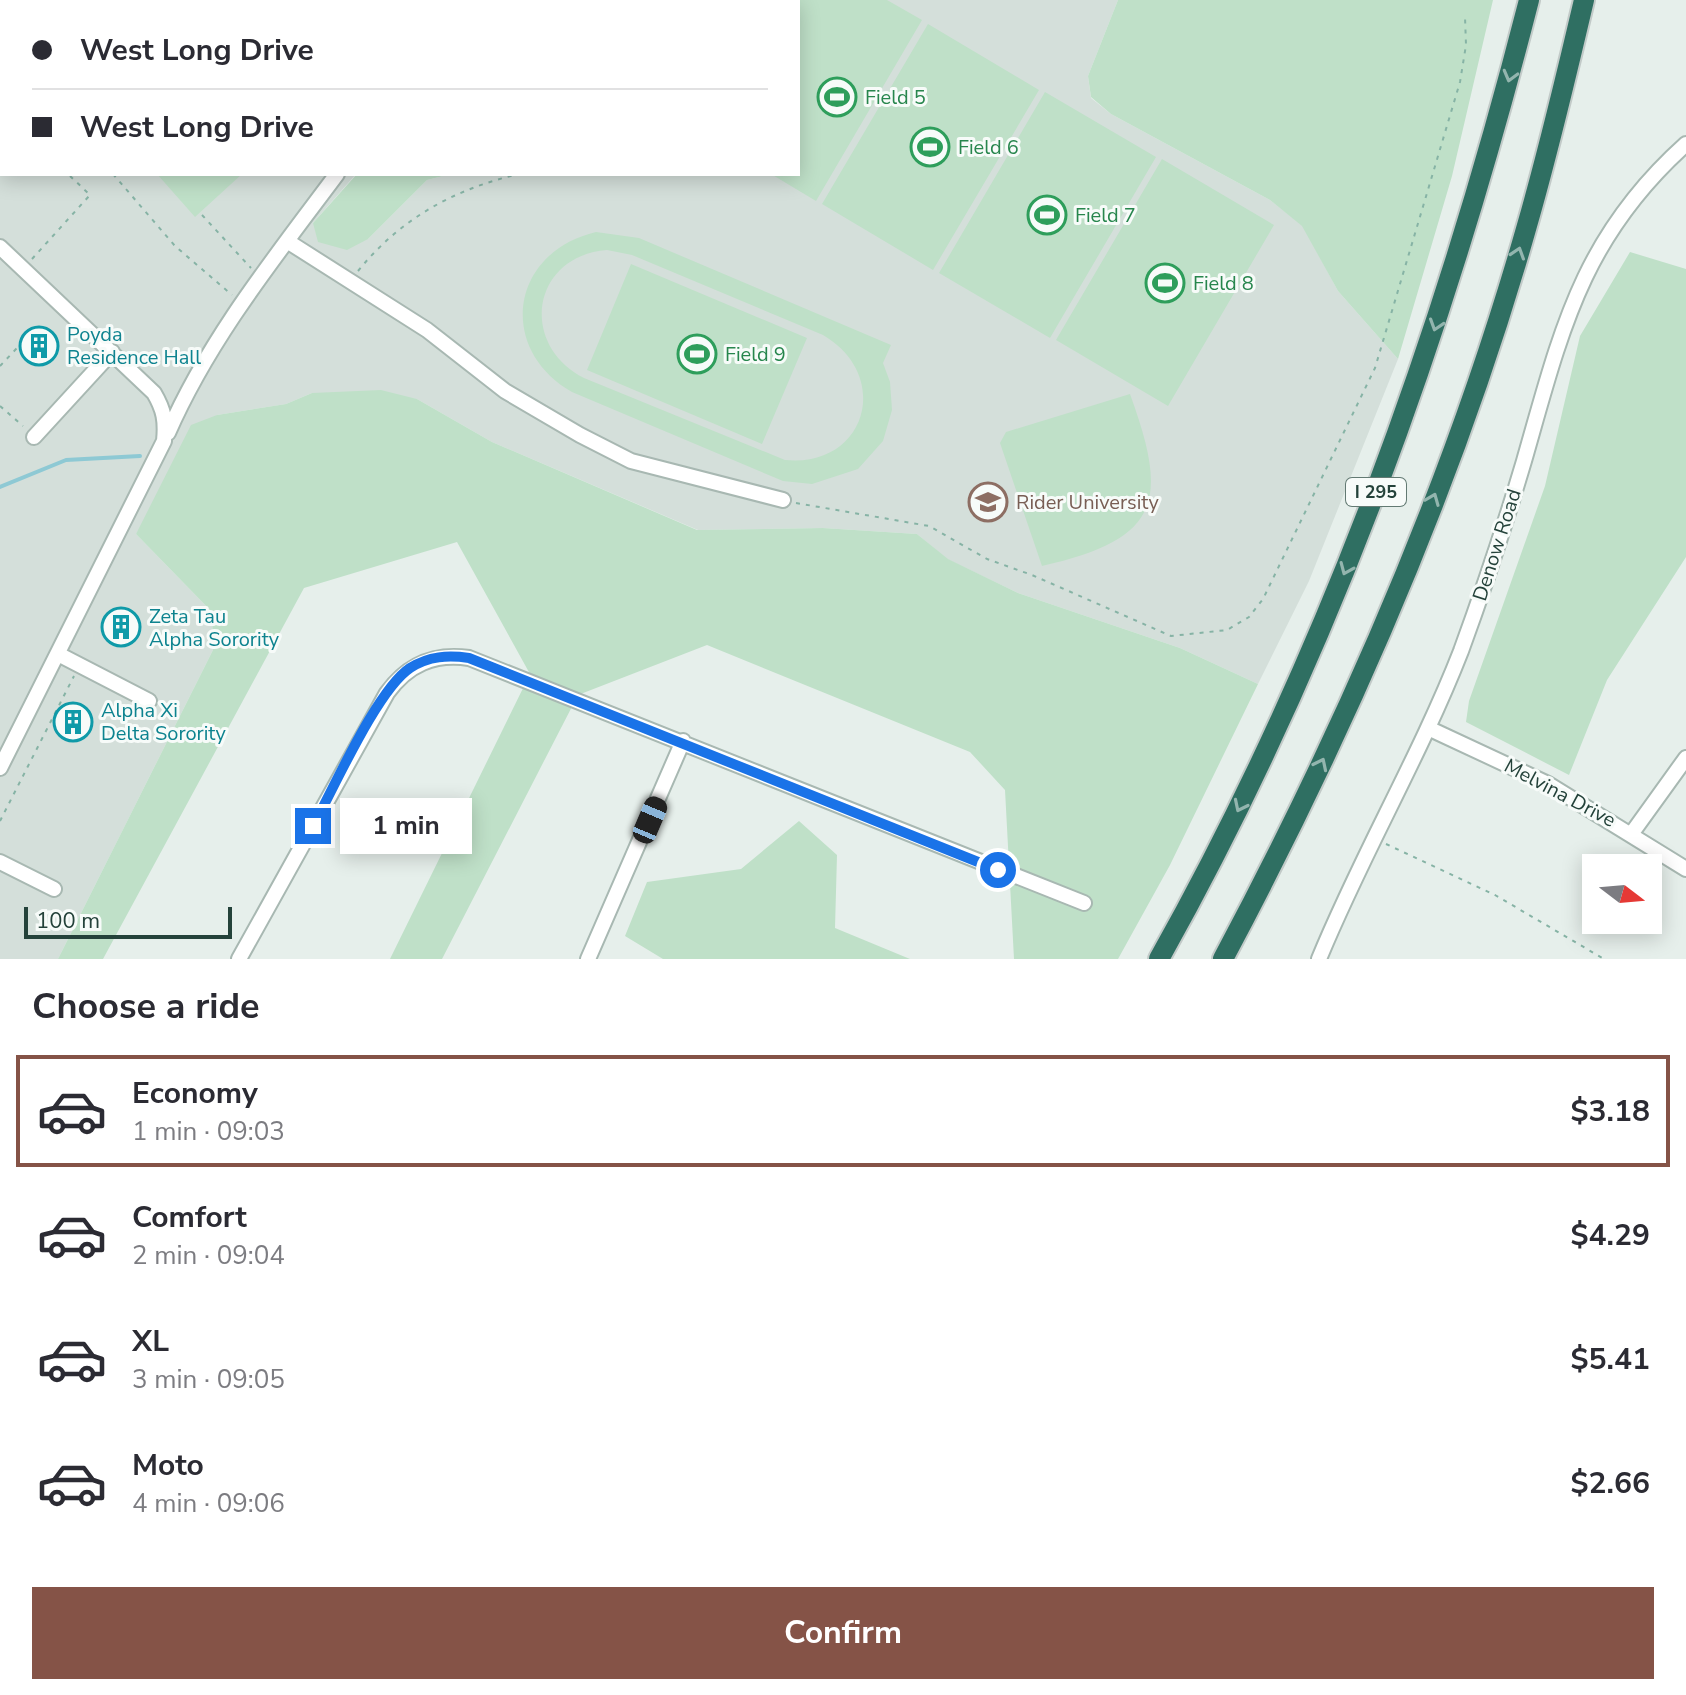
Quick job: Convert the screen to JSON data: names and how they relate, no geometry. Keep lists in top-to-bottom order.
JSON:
{
  "streets": {
    "highway": ["I 295"],
    "street": ["Denow Road", "Melvina Drive"]
  },
  "crossings": [
    ["Denow Road", "Melvina Drive"]
  ],
  "places": {
    "sports": [
      "Field 5",
      "Field 6",
      "Field 7",
      "Field 8",
      "Field 9"
    ],
    "building": ["Poyda Residence Hall", "Zeta Tau Alpha Sorority", "Alpha Xi Delta Sorority"],
    "school or university": ["Rider University"]
  },
  "scale_bar": "100 m",
  "north": "right",
  "page": {
    "banner": ["West Long Drive", "West Long Drive"],
    "bubble": "1 min",
    "scale": "100 m",
    "heading": "Choose a ride",
    "list": [
      {
        "name": "Economy",
        "note": "1 min · 09:03",
        "value": "$3.18"
      },
      {
        "name": "Comfort",
        "note": "2 min · 09:04",
        "value": "$4.29"
      },
      {
        "name": "XL",
        "note": "3 min · 09:05",
        "value": "$5.41"
      },
      {
        "name": "Moto",
        "note": "4 min · 09:06",
        "value": "$2.66"
      }
    ],
    "buttons": "Confirm"
  }
}
